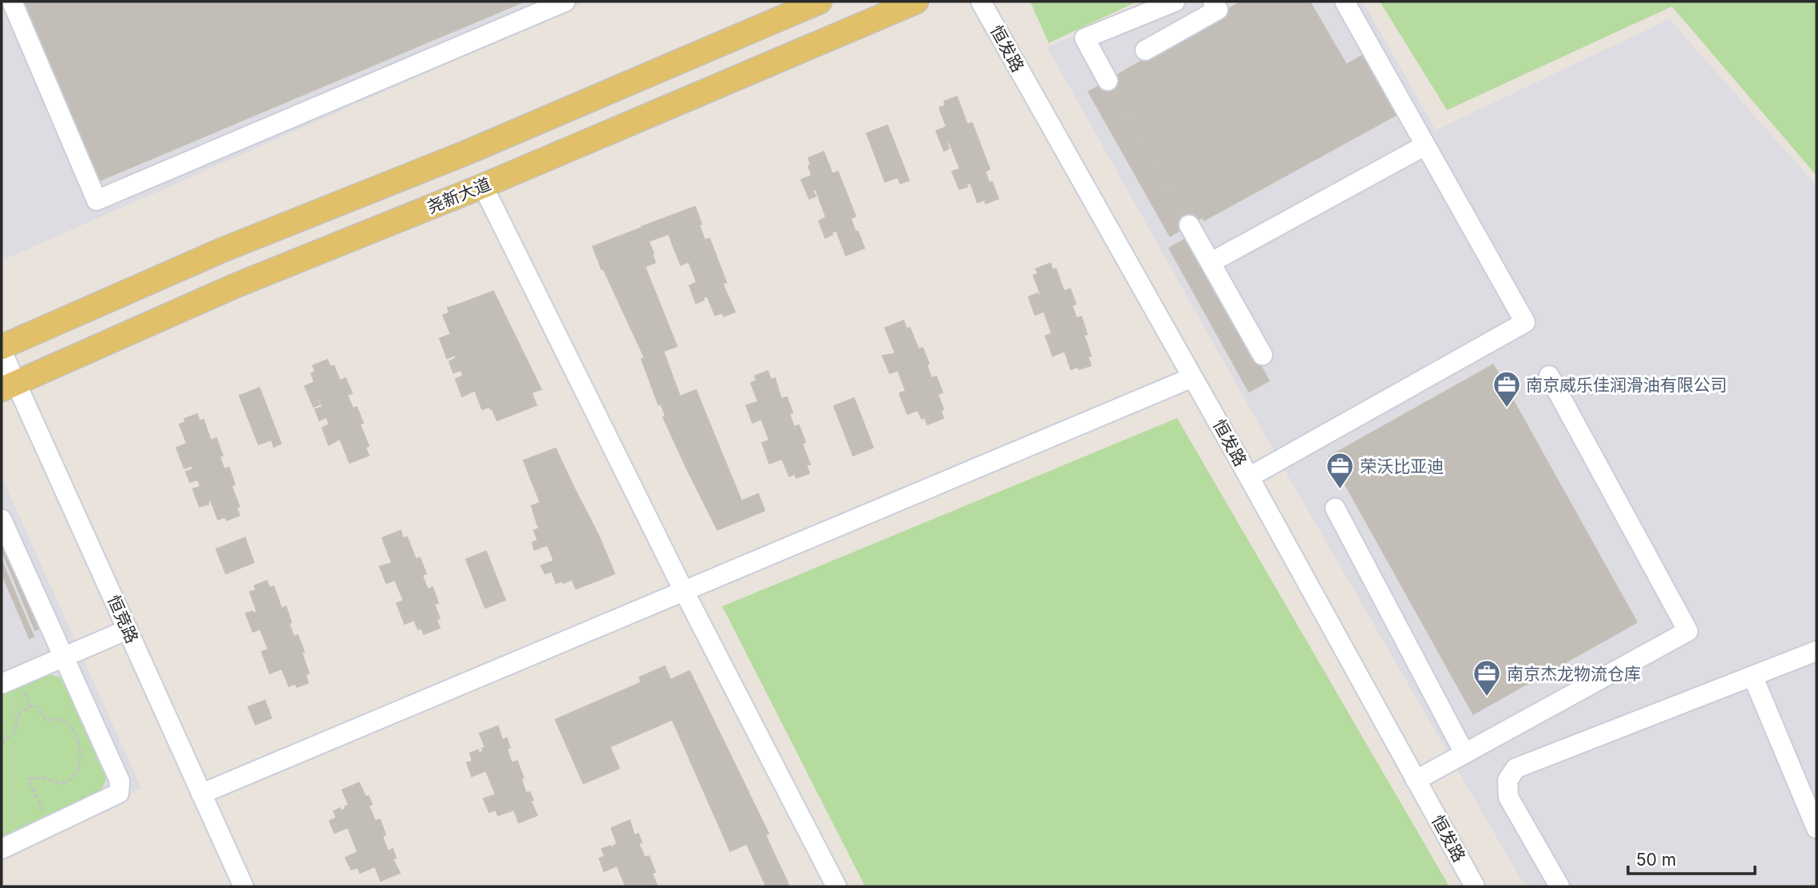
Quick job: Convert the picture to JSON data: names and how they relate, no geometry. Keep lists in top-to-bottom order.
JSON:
{
  "streets": {
    "main road": ["尧新大道"],
    "street": ["恒发路", "恒竞路"]
  },
  "crossings": [
    ["尧新大道", "恒竞路"]
  ],
  "places": {
    "office": ["南京威乐佳润滑油有限公司", "荣沃比亚迪", "南京杰龙物流仓库"]
  },
  "scale_bar": "50 m"
}
